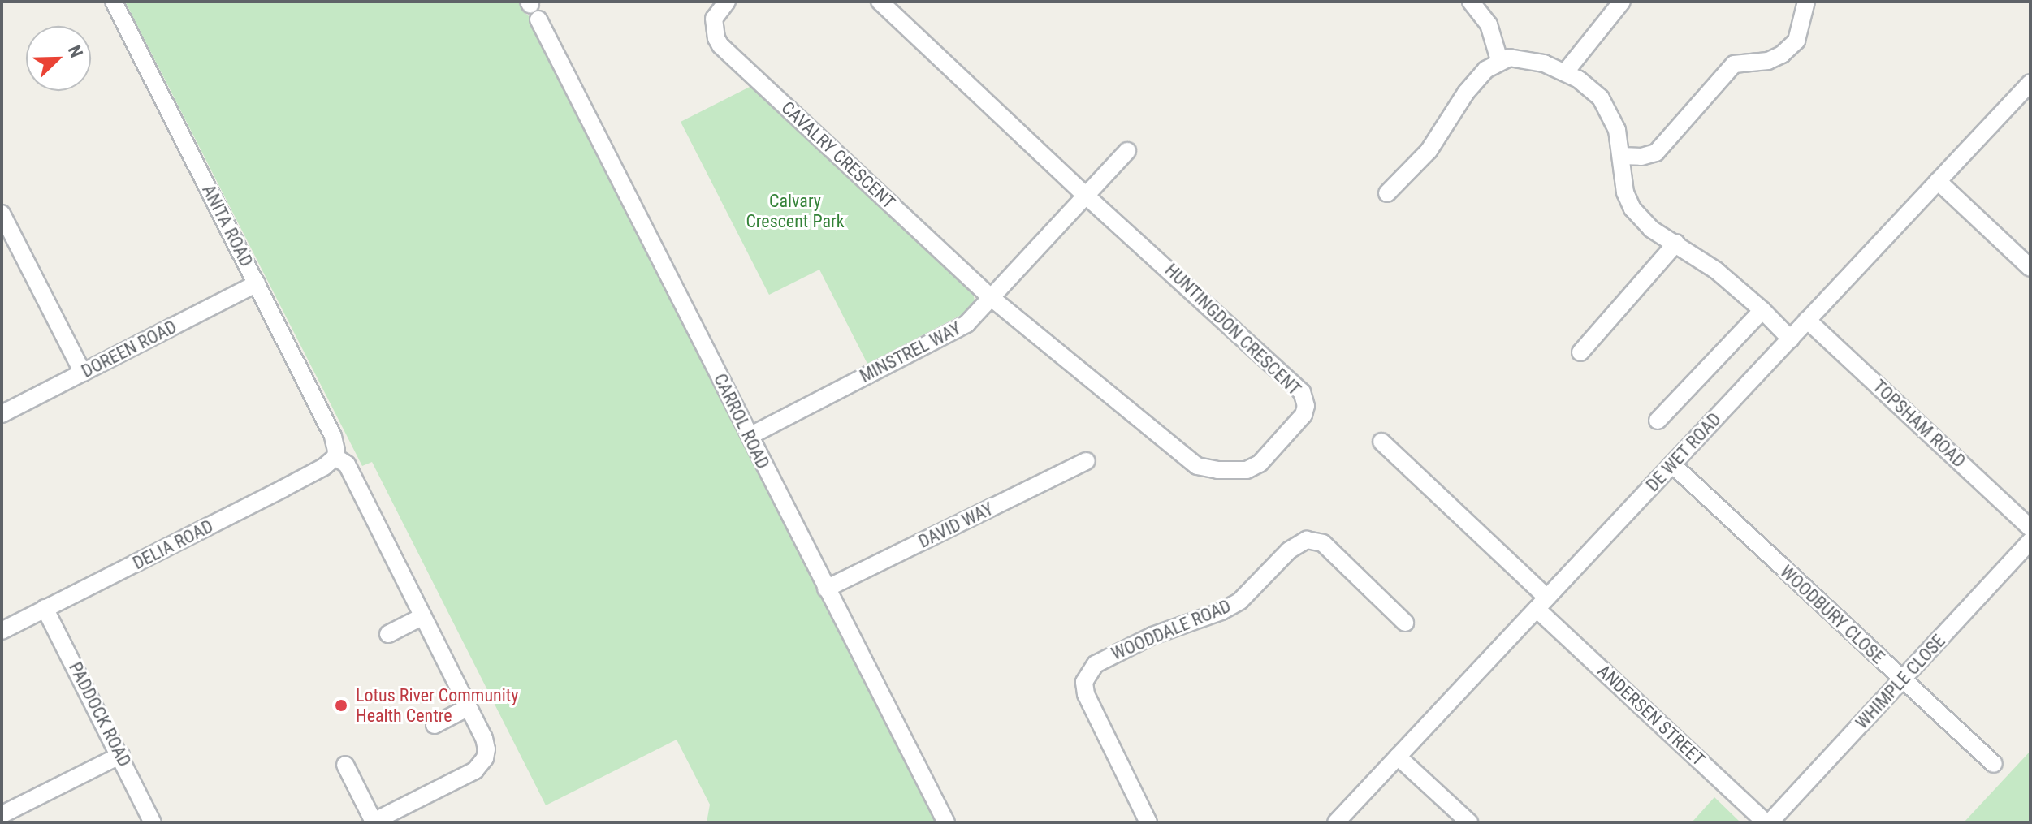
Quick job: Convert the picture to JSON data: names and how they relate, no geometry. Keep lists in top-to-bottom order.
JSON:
{
  "streets": {
    "street": [
      "CAVALRY CRESCENT",
      "ANITA ROAD",
      "HUNTINGDON CRESCENT",
      "DOREEN ROAD",
      "MINSTREL WAY",
      "CARROL ROAD",
      "TOPSHAM ROAD",
      "DE WET ROAD",
      "DAVID WAY",
      "DELIA ROAD",
      "WOODBURY CLOSE",
      "WOODDALE ROAD",
      "WHIMPLE CLOSE",
      "PADDOCK ROAD",
      "ANDERSEN STREET"
    ]
  },
  "crossings": [
    ["CAVALRY CRESCENT", "HUNTINGDON CRESCENT"],
    ["CAVALRY CRESCENT", "MINSTREL WAY"],
    ["ANITA ROAD", "DOREEN ROAD"],
    ["ANITA ROAD", "DELIA ROAD"],
    ["HUNTINGDON CRESCENT", "MINSTREL WAY"],
    ["MINSTREL WAY", "CARROL ROAD"],
    ["CARROL ROAD", "DAVID WAY"],
    ["TOPSHAM ROAD", "DE WET ROAD"],
    ["DE WET ROAD", "WOODBURY CLOSE"],
    ["DE WET ROAD", "ANDERSEN STREET"],
    ["DELIA ROAD", "PADDOCK ROAD"],
    ["WOODBURY CLOSE", "WHIMPLE CLOSE"],
    ["WHIMPLE CLOSE", "ANDERSEN STREET"]
  ],
  "parks": ["Calvary Crescent Park"],
  "places": ["Lotus River Community Health Centre"],
  "north": "top right"
}
